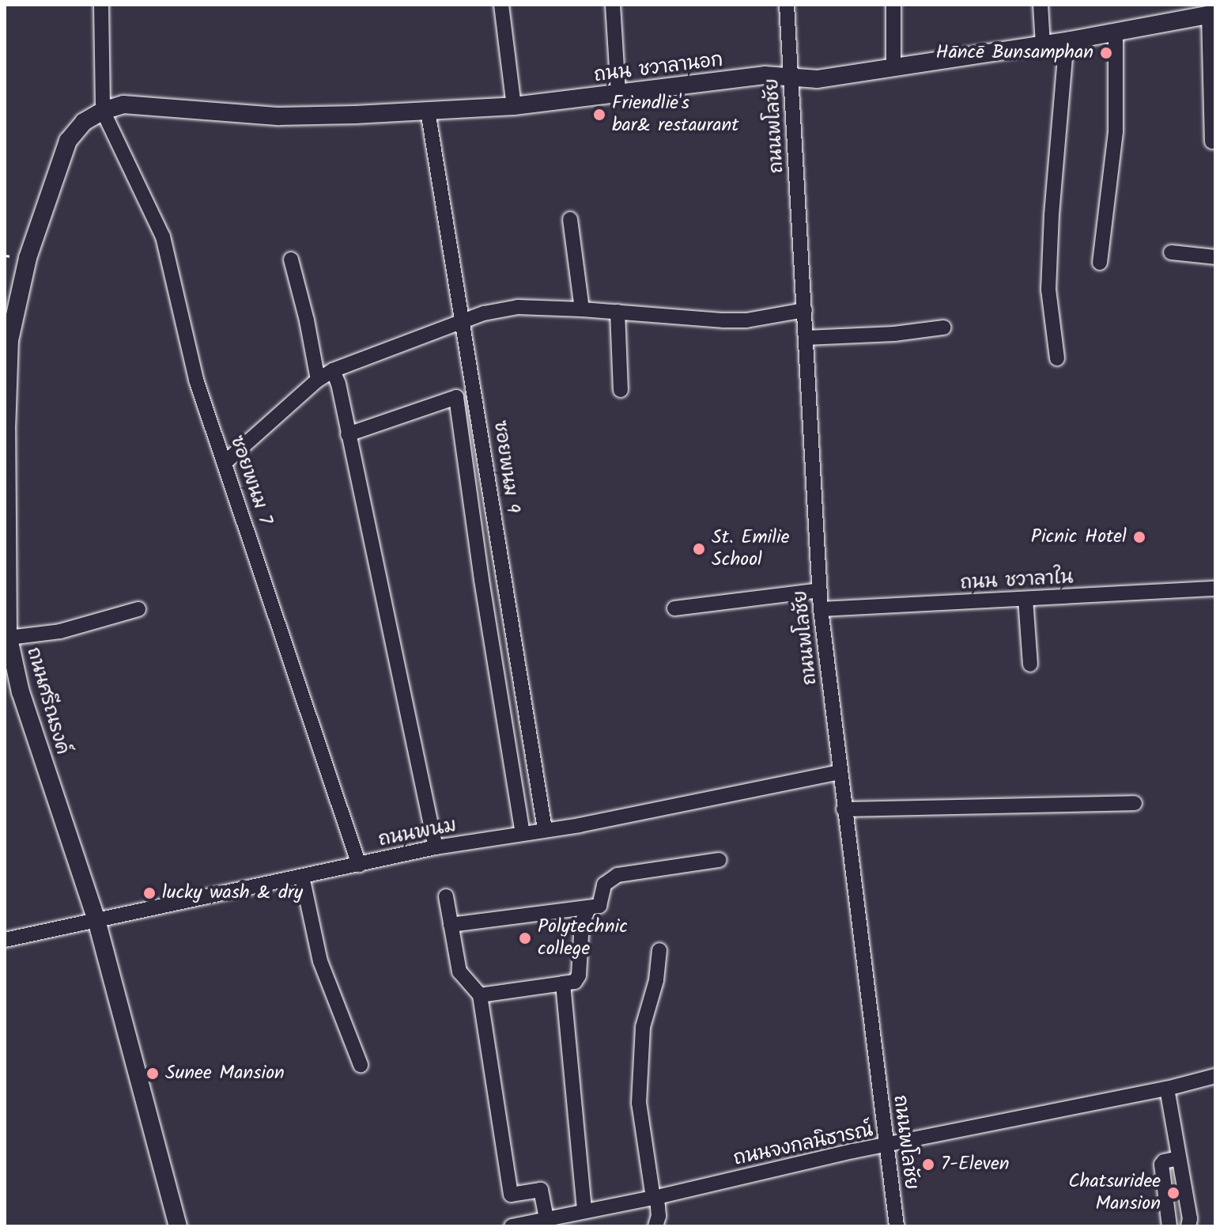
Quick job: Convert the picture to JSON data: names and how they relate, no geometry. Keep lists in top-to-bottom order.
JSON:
{
  "streets": {
    "main road": ["ถนน ชวาลานอก", "ถนนศรีณรงค์"],
    "street": [
      "ถนนพโลชัย",
      "ซอยพนม 9",
      "ซอยพนม 7",
      "ถนน ชวาลาใน",
      "ถนนพนม",
      "ถนนจงกลนิธารณ์"
    ]
  },
  "crossings": [
    ["ถนน ชวาลานอก", "ถนนพโลชัย"],
    ["ถนน ชวาลานอก", "ซอยพนม 9"],
    ["ถนน ชวาลานอก", "ซอยพนม 7"],
    ["ถนน ชวาลานอก", "ถนนศรีณรงค์"],
    ["ถนนพโลชัย", "ถนน ชวาลาใน"],
    ["ถนนพโลชัย", "ถนนพนม"],
    ["ถนนพโลชัย", "ถนนจงกลนิธารณ์"],
    ["ซอยพนม 9", "ถนนพนม"],
    ["ซอยพนม 7", "ถนนศรีณรงค์"],
    ["ซอยพนม 7", "ถนนพนม"],
    ["ถนนศรีณรงค์", "ถนนพนม"]
  ],
  "places": [
    "Hāncē Bunsamphan",
    "Friendlie's bar& restaurant",
    "Picnic Hotel",
    "St. Emilie School",
    "lucky wash & dry",
    "Polytechnic college",
    "Sunee Mansion",
    "7-Eleven",
    "Chatsuridee Mansion"
  ]
}
